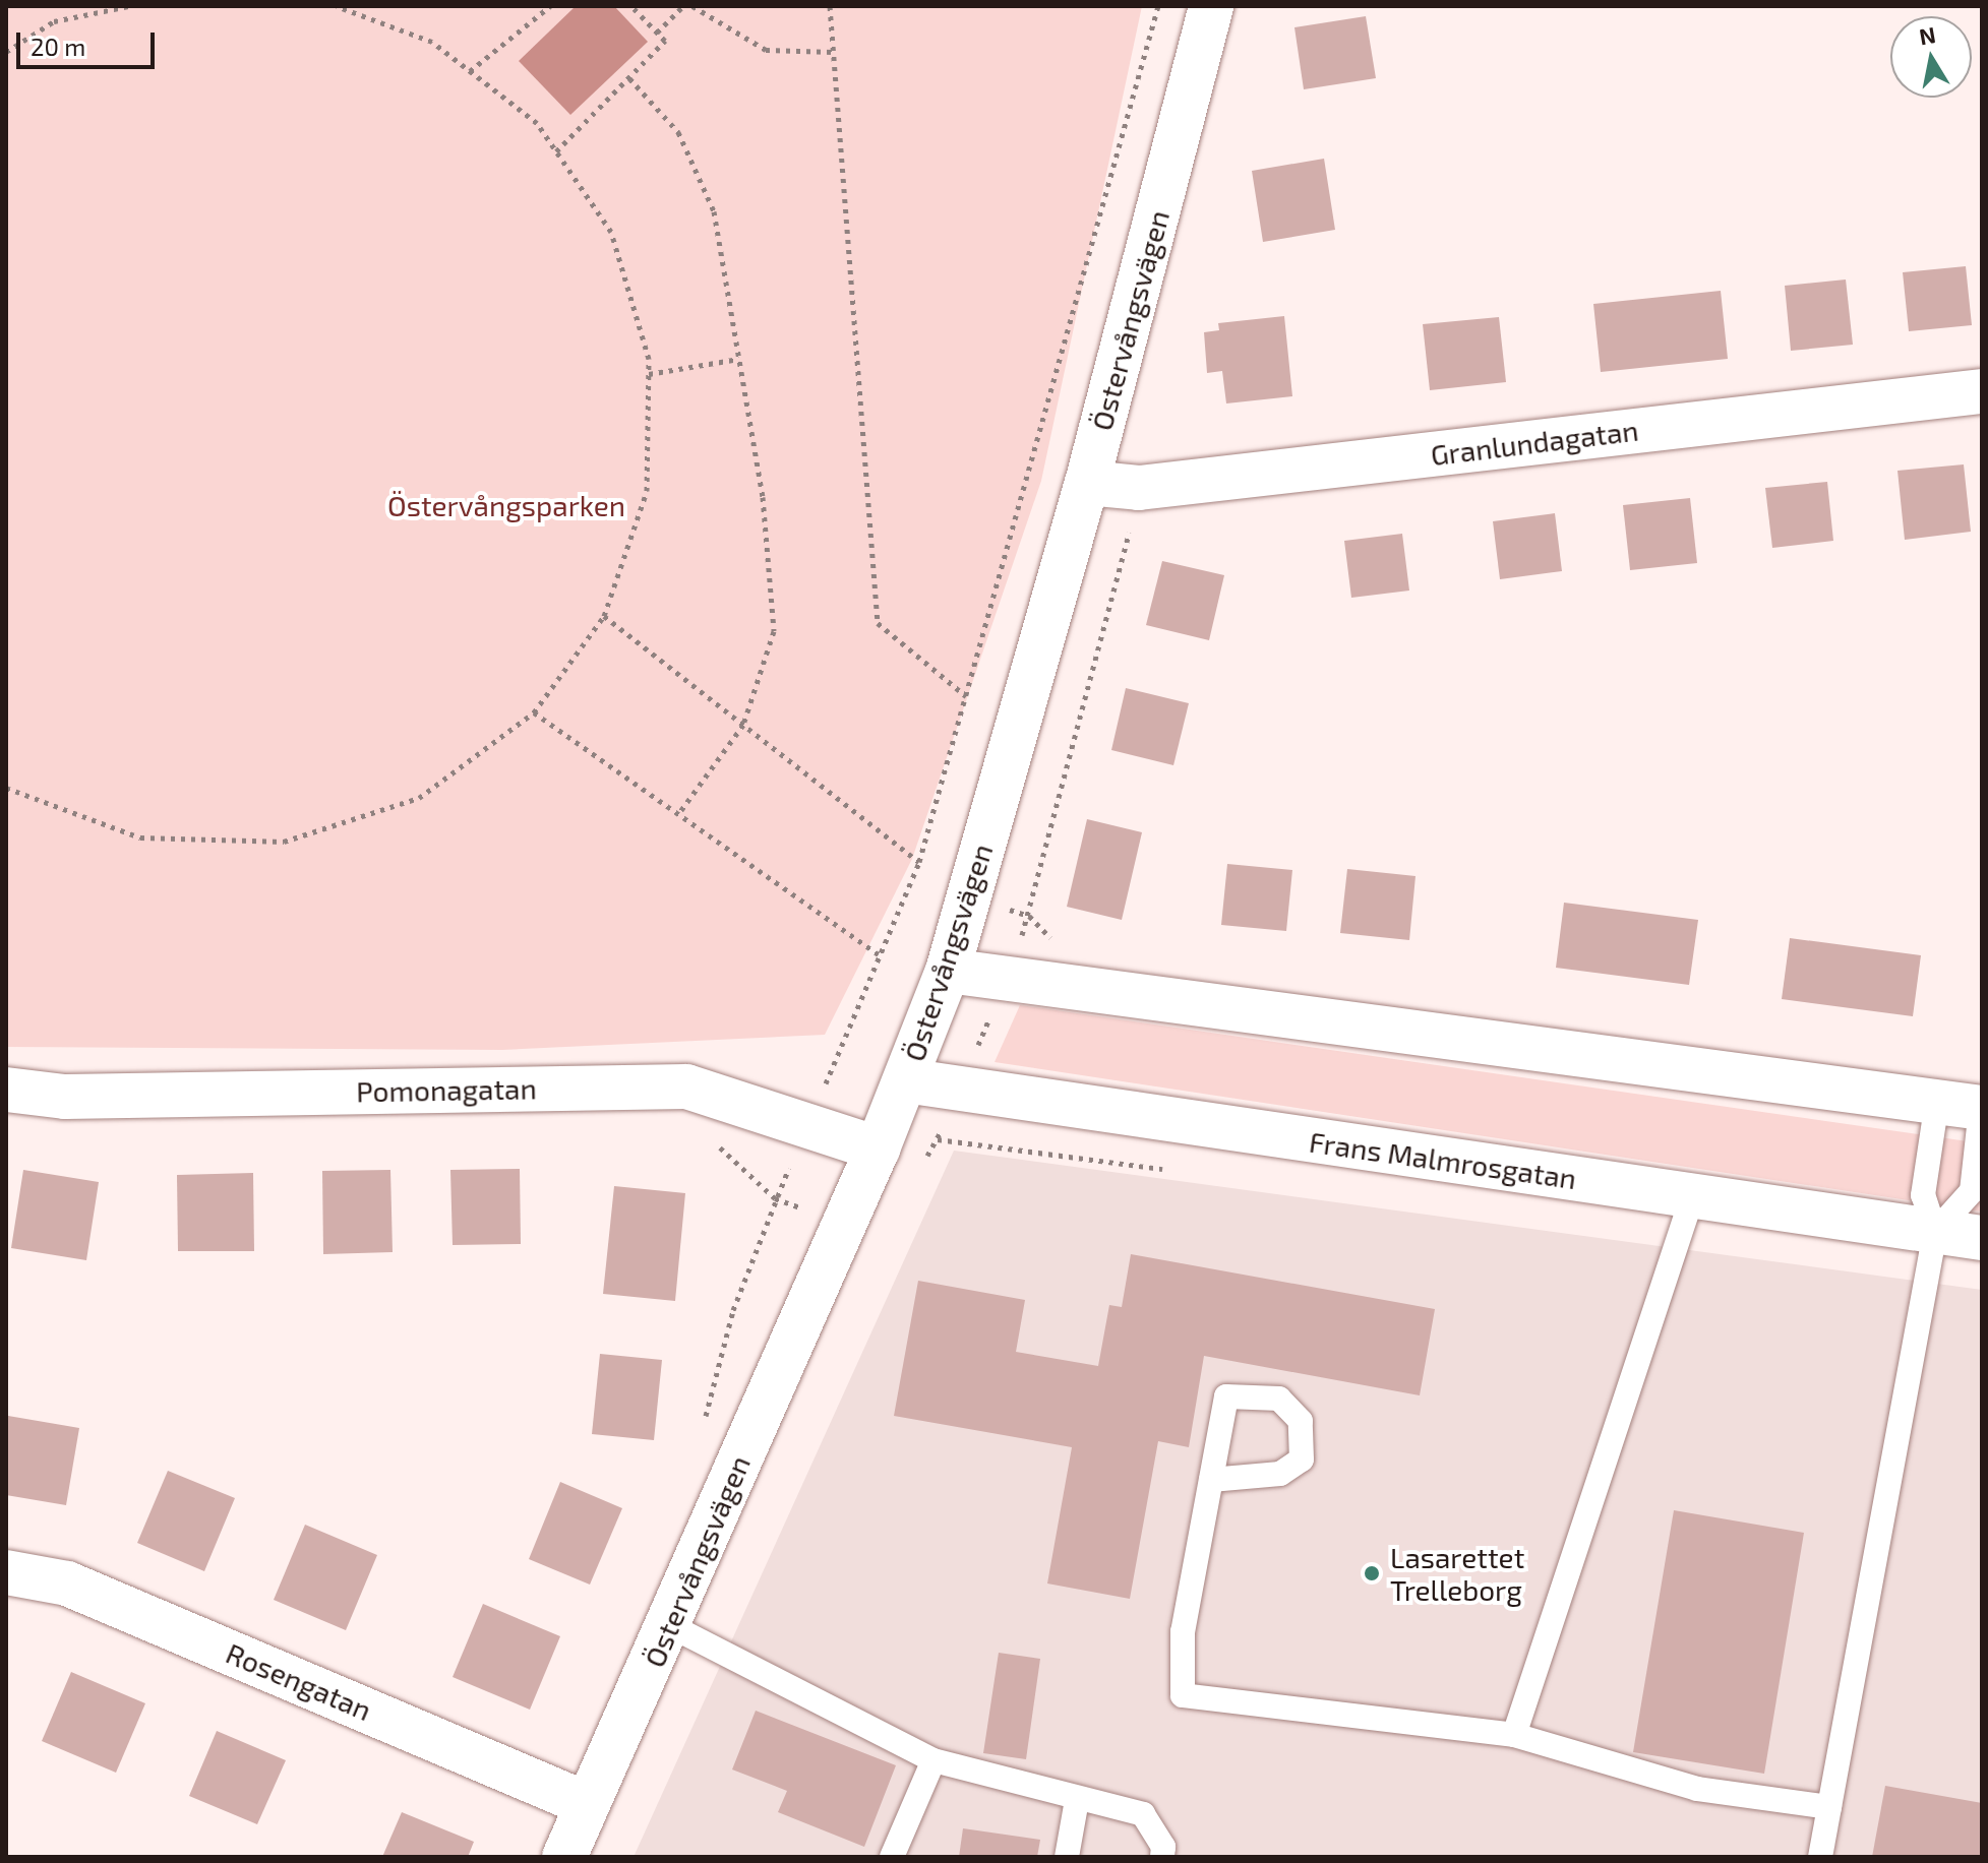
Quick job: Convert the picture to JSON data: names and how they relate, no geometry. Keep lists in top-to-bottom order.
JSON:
{
  "streets": {
    "street": [
      "Östervångsvägen",
      "Granlundagatan",
      "Pomonagatan",
      "Frans Malmrosgatan",
      "Rosengatan"
    ]
  },
  "crossings": [
    ["Östervångsvägen", "Granlundagatan"],
    ["Östervångsvägen", "Pomonagatan"],
    ["Östervångsvägen", "Frans Malmrosgatan"],
    ["Östervångsvägen", "Rosengatan"]
  ],
  "parks": ["Östervångsparken"],
  "places": ["Lasarettet Trelleborg"],
  "scale_bar": "20 m",
  "north": "top"
}
